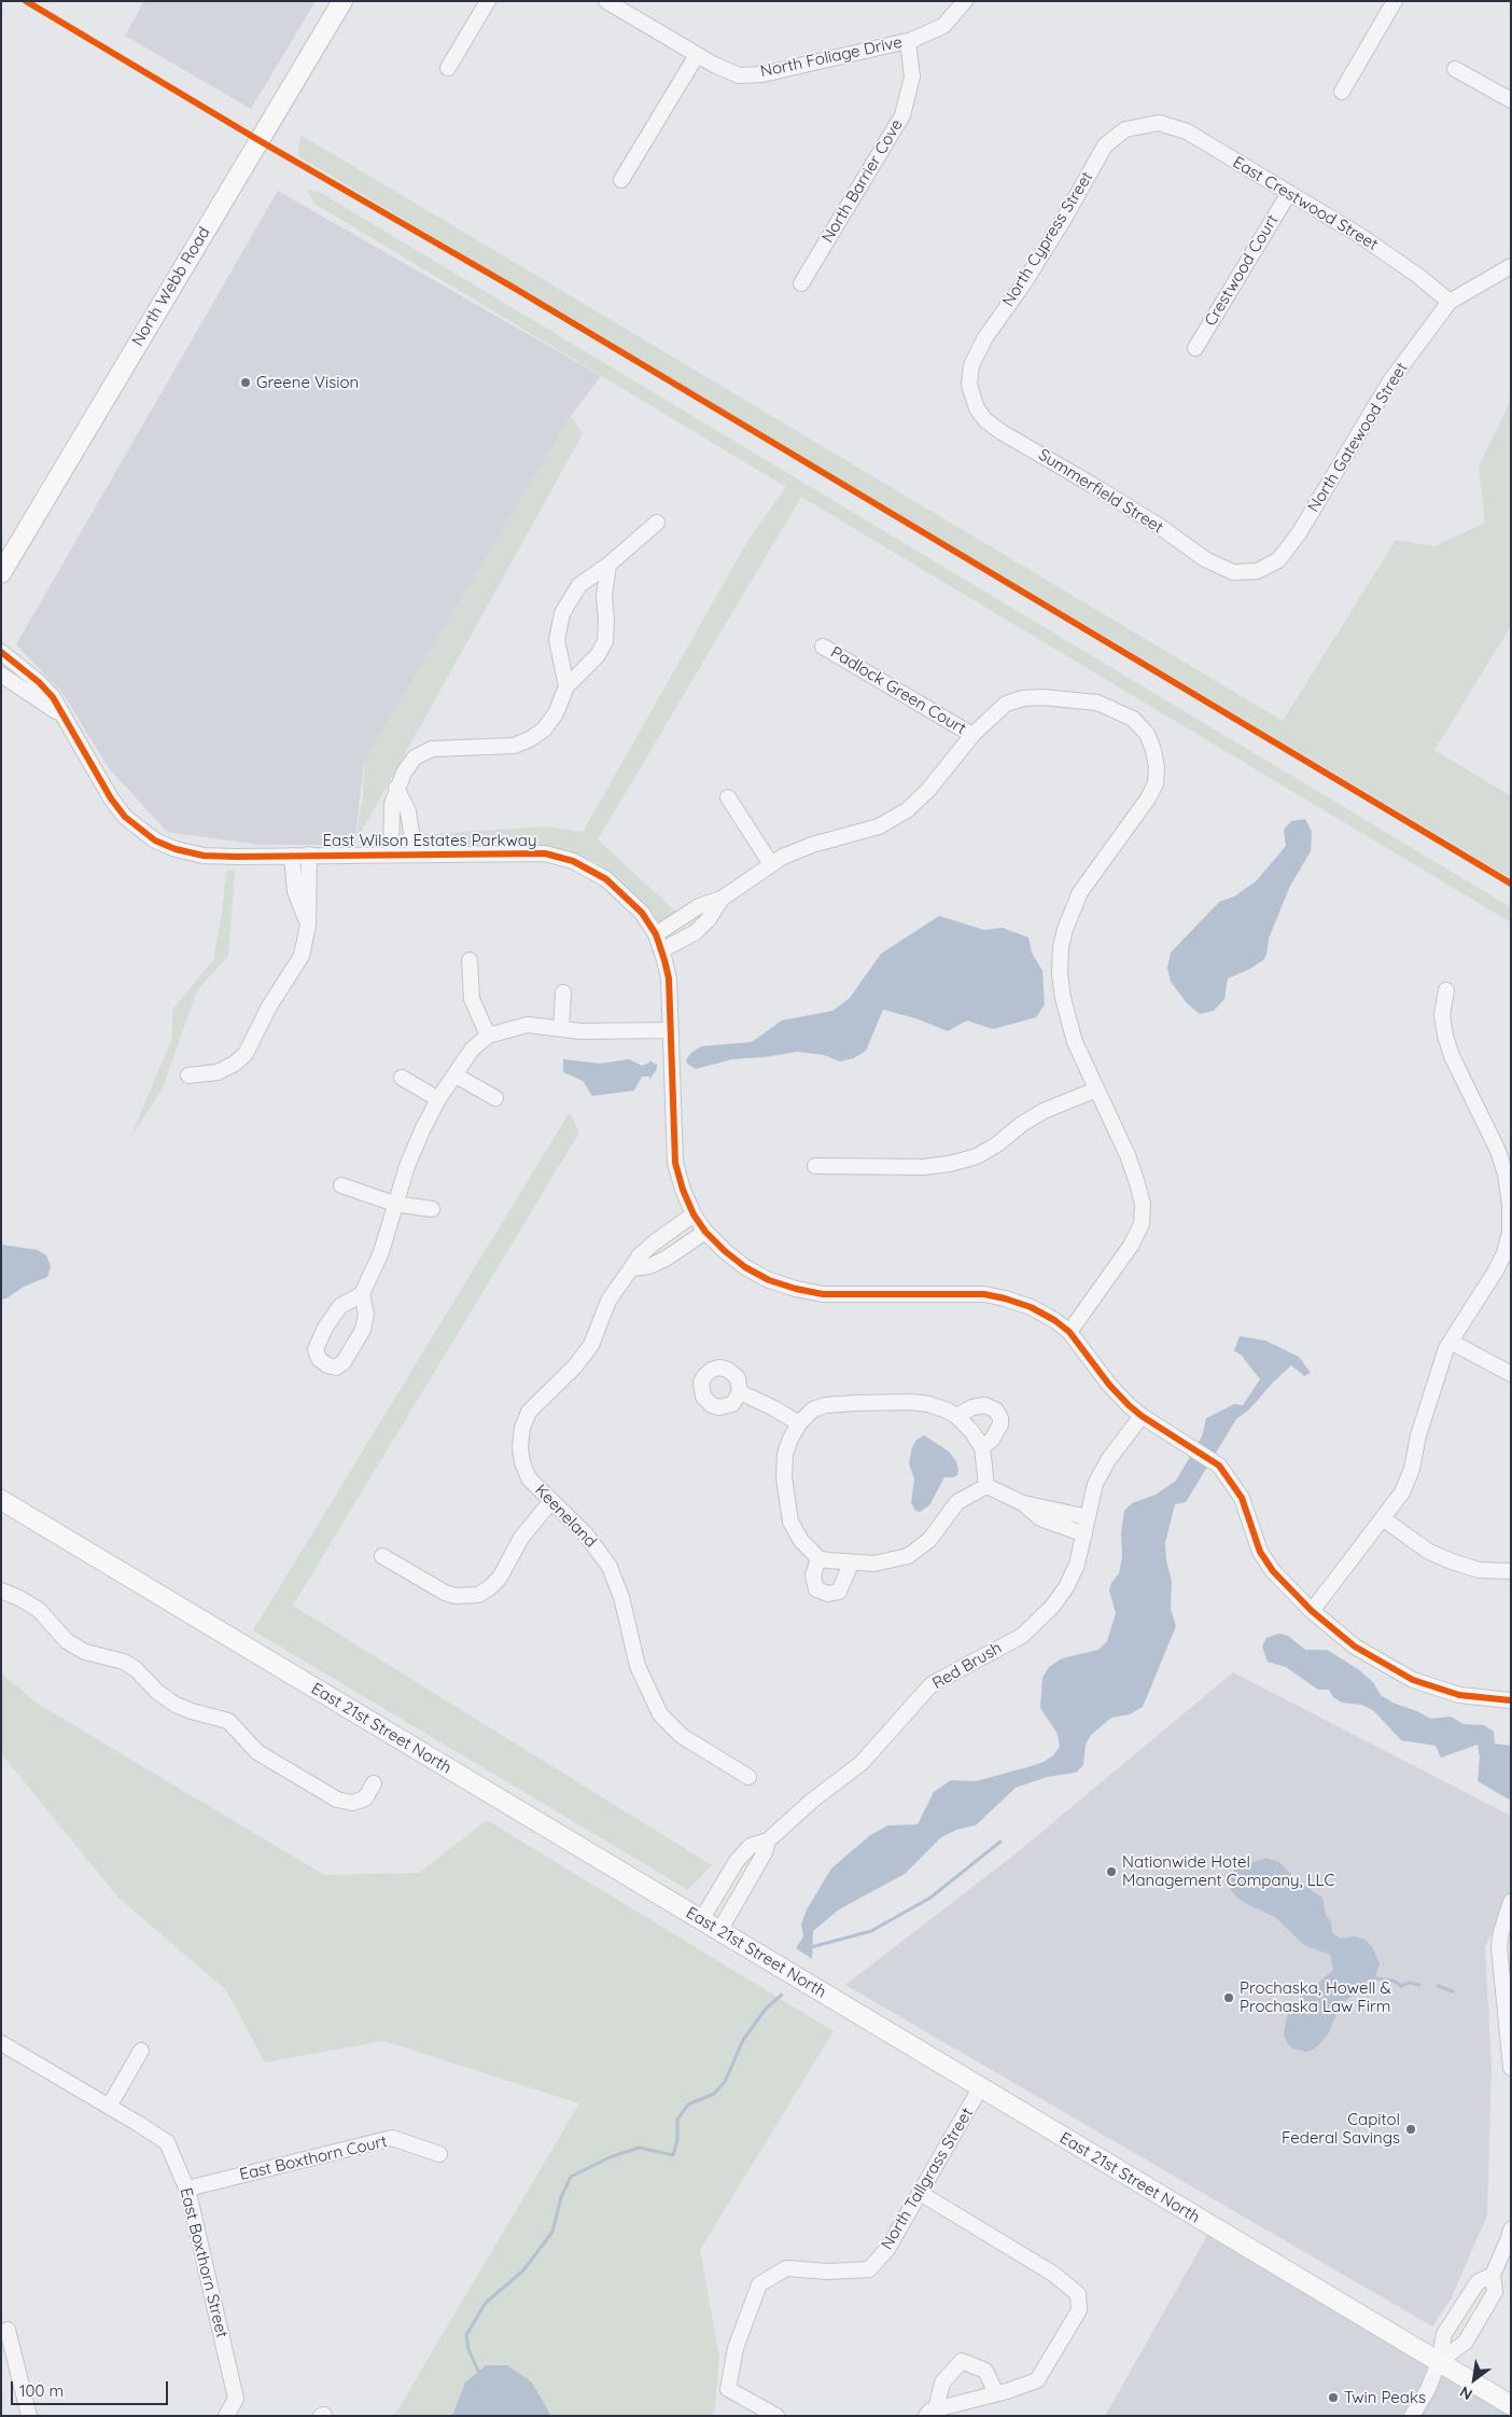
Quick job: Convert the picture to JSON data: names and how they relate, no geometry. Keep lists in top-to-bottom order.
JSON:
{
  "streets": {
    "main road": ["North Webb Road", "East 21st Street North"],
    "street": [
      "North Foliage Drive",
      "North Barrier Cove",
      "East Crestwood Street",
      "North Cypress Street",
      "Crestwood Court",
      "North Gatewood Street",
      "Summerfield Street",
      "Padlock Green Court",
      "East Wilson Estates Parkway",
      "Keeneland",
      "Red Brush",
      "East Boxthorn Court",
      "North Tallgrass Street",
      "East Boxthorn Street"
    ]
  },
  "crossings": [
    ["North Foliage Drive", "North Barrier Cove"],
    ["East Crestwood Street", "North Cypress Street"],
    ["East Crestwood Street", "Crestwood Court"],
    ["East Crestwood Street", "North Gatewood Street"],
    ["North Cypress Street", "Summerfield Street"],
    ["North Gatewood Street", "Summerfield Street"],
    ["East Wilson Estates Parkway", "Keeneland"],
    ["East Wilson Estates Parkway", "Red Brush"],
    ["Red Brush", "East 21st Street North"],
    ["East 21st Street North", "North Tallgrass Street"],
    ["East Boxthorn Court", "East Boxthorn Street"]
  ],
  "places": [
    "Greene Vision",
    "Nationwide Hotel Management Company, LLC",
    "Prochaska, Howell & Prochaska Law Firm",
    "Capitol Federal Savings",
    "Twin Peaks"
  ],
  "scale_bar": "100 m",
  "north": "bottom left"
}
